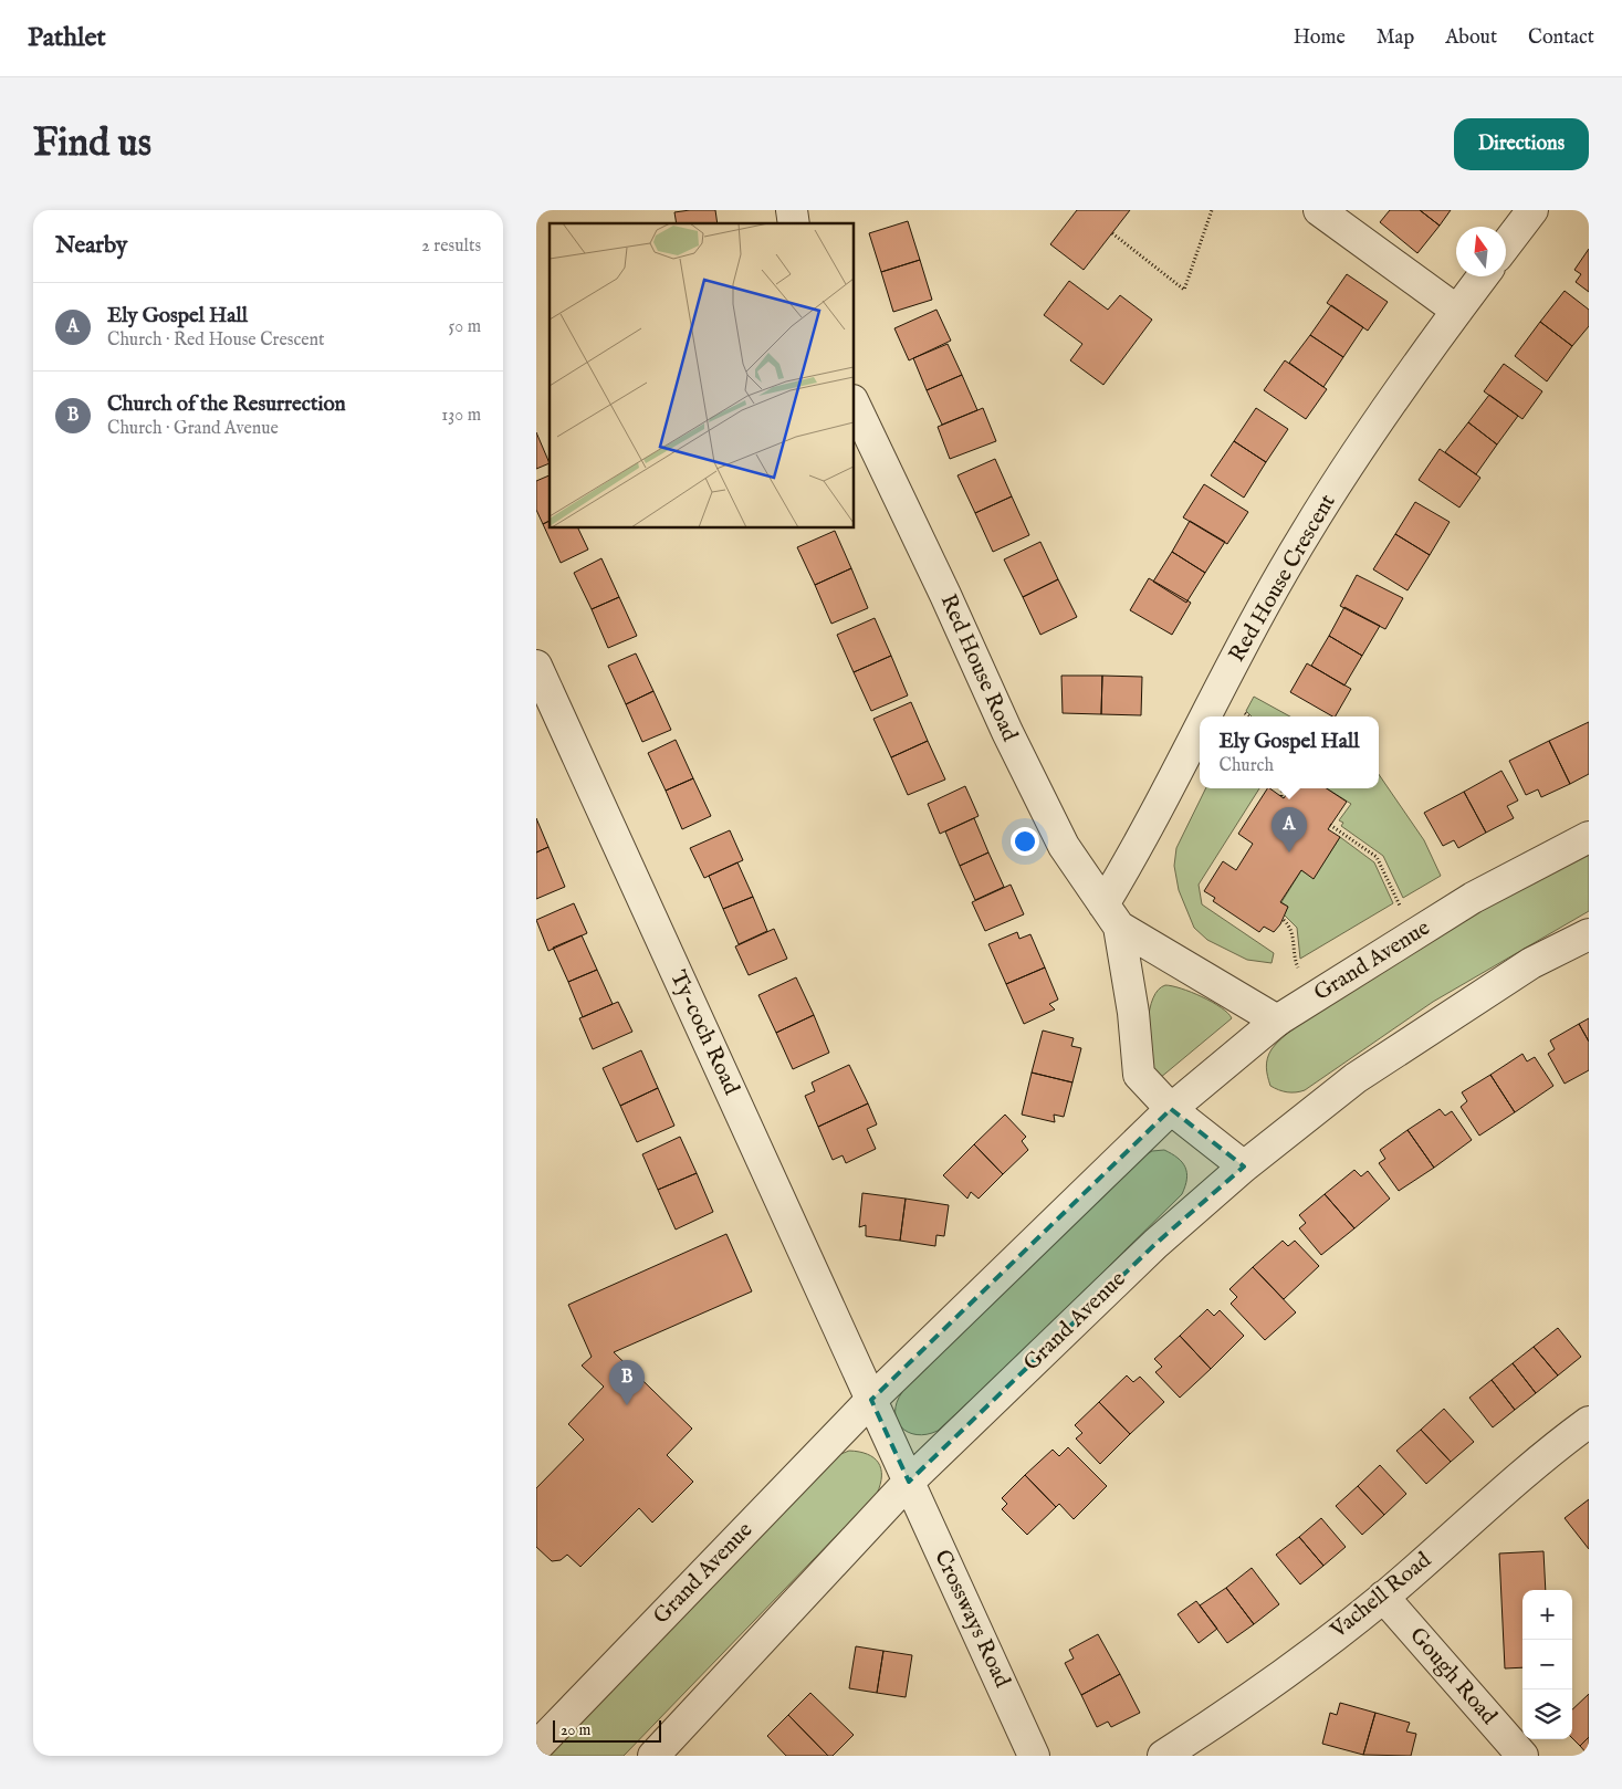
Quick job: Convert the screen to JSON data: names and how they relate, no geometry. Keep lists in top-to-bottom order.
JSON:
{
  "streets": {
    "street": [
      "Red House Crescent",
      "Red House Road",
      "Grand Avenue",
      "Ty-coch Road",
      "Vachell Road",
      "Crossways Road",
      "Gough Road"
    ]
  },
  "crossings": [
    ["Red House Crescent", "Red House Road"],
    ["Red House Road", "Grand Avenue"],
    ["Grand Avenue", "Ty-coch Road"],
    ["Grand Avenue", "Crossways Road"],
    ["Vachell Road", "Gough Road"]
  ],
  "scale_bar": "20 m",
  "north": "top",
  "page": {
    "header": "Pathlet",
    "nav": [
      "Home",
      "Map",
      "About",
      "Contact"
    ],
    "buttons": "Directions",
    "title": "Find us",
    "heading": ["Nearby", "2 results"],
    "list": [
      {
        "mark": "A",
        "name": "Ely Gospel Hall",
        "note": "Church · Red House Crescent",
        "value": "50 m"
      },
      {
        "mark": "B",
        "name": "Church of the Resurrection",
        "note": "Church · Grand Avenue",
        "value": "130 m"
      }
    ],
    "popup": ["Ely Gospel Hall", "Church"],
    "pins": ["A", "B"],
    "map_buttons": ["+", "−"],
    "scale": "20 m"
  }
}
